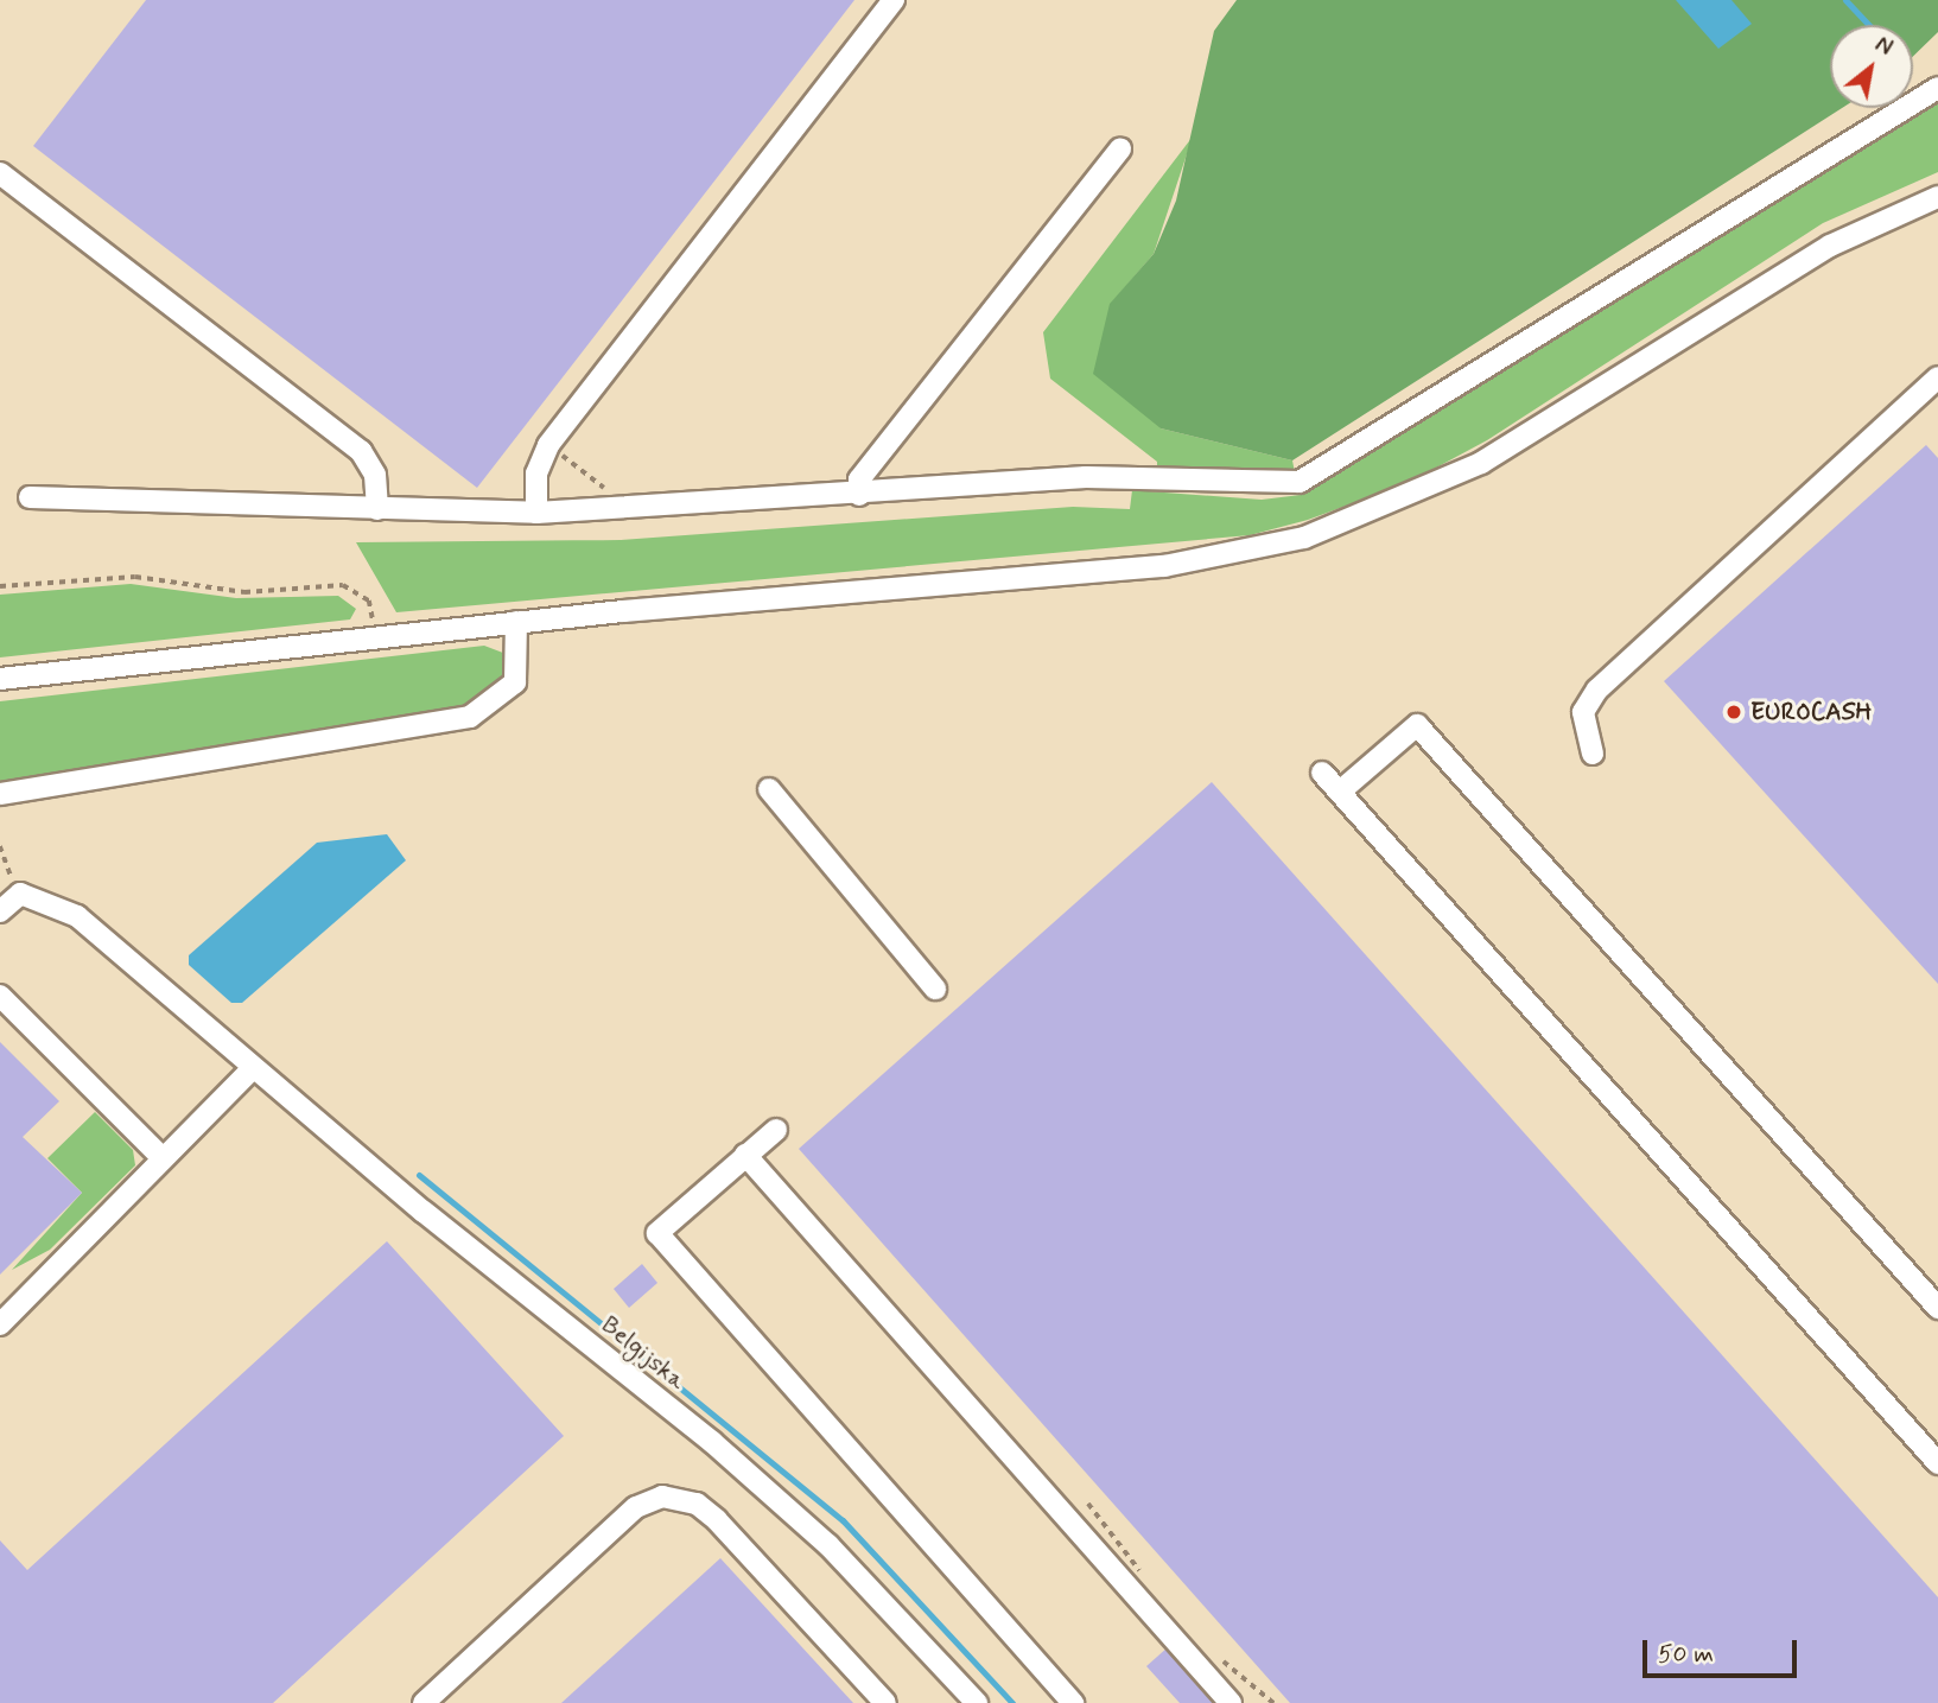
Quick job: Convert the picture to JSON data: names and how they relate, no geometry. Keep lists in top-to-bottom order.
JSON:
{
  "streets": {
    "street": ["Belgijska"]
  },
  "places": ["EUROCASH"],
  "scale_bar": "50 m",
  "north": "top right"
}
